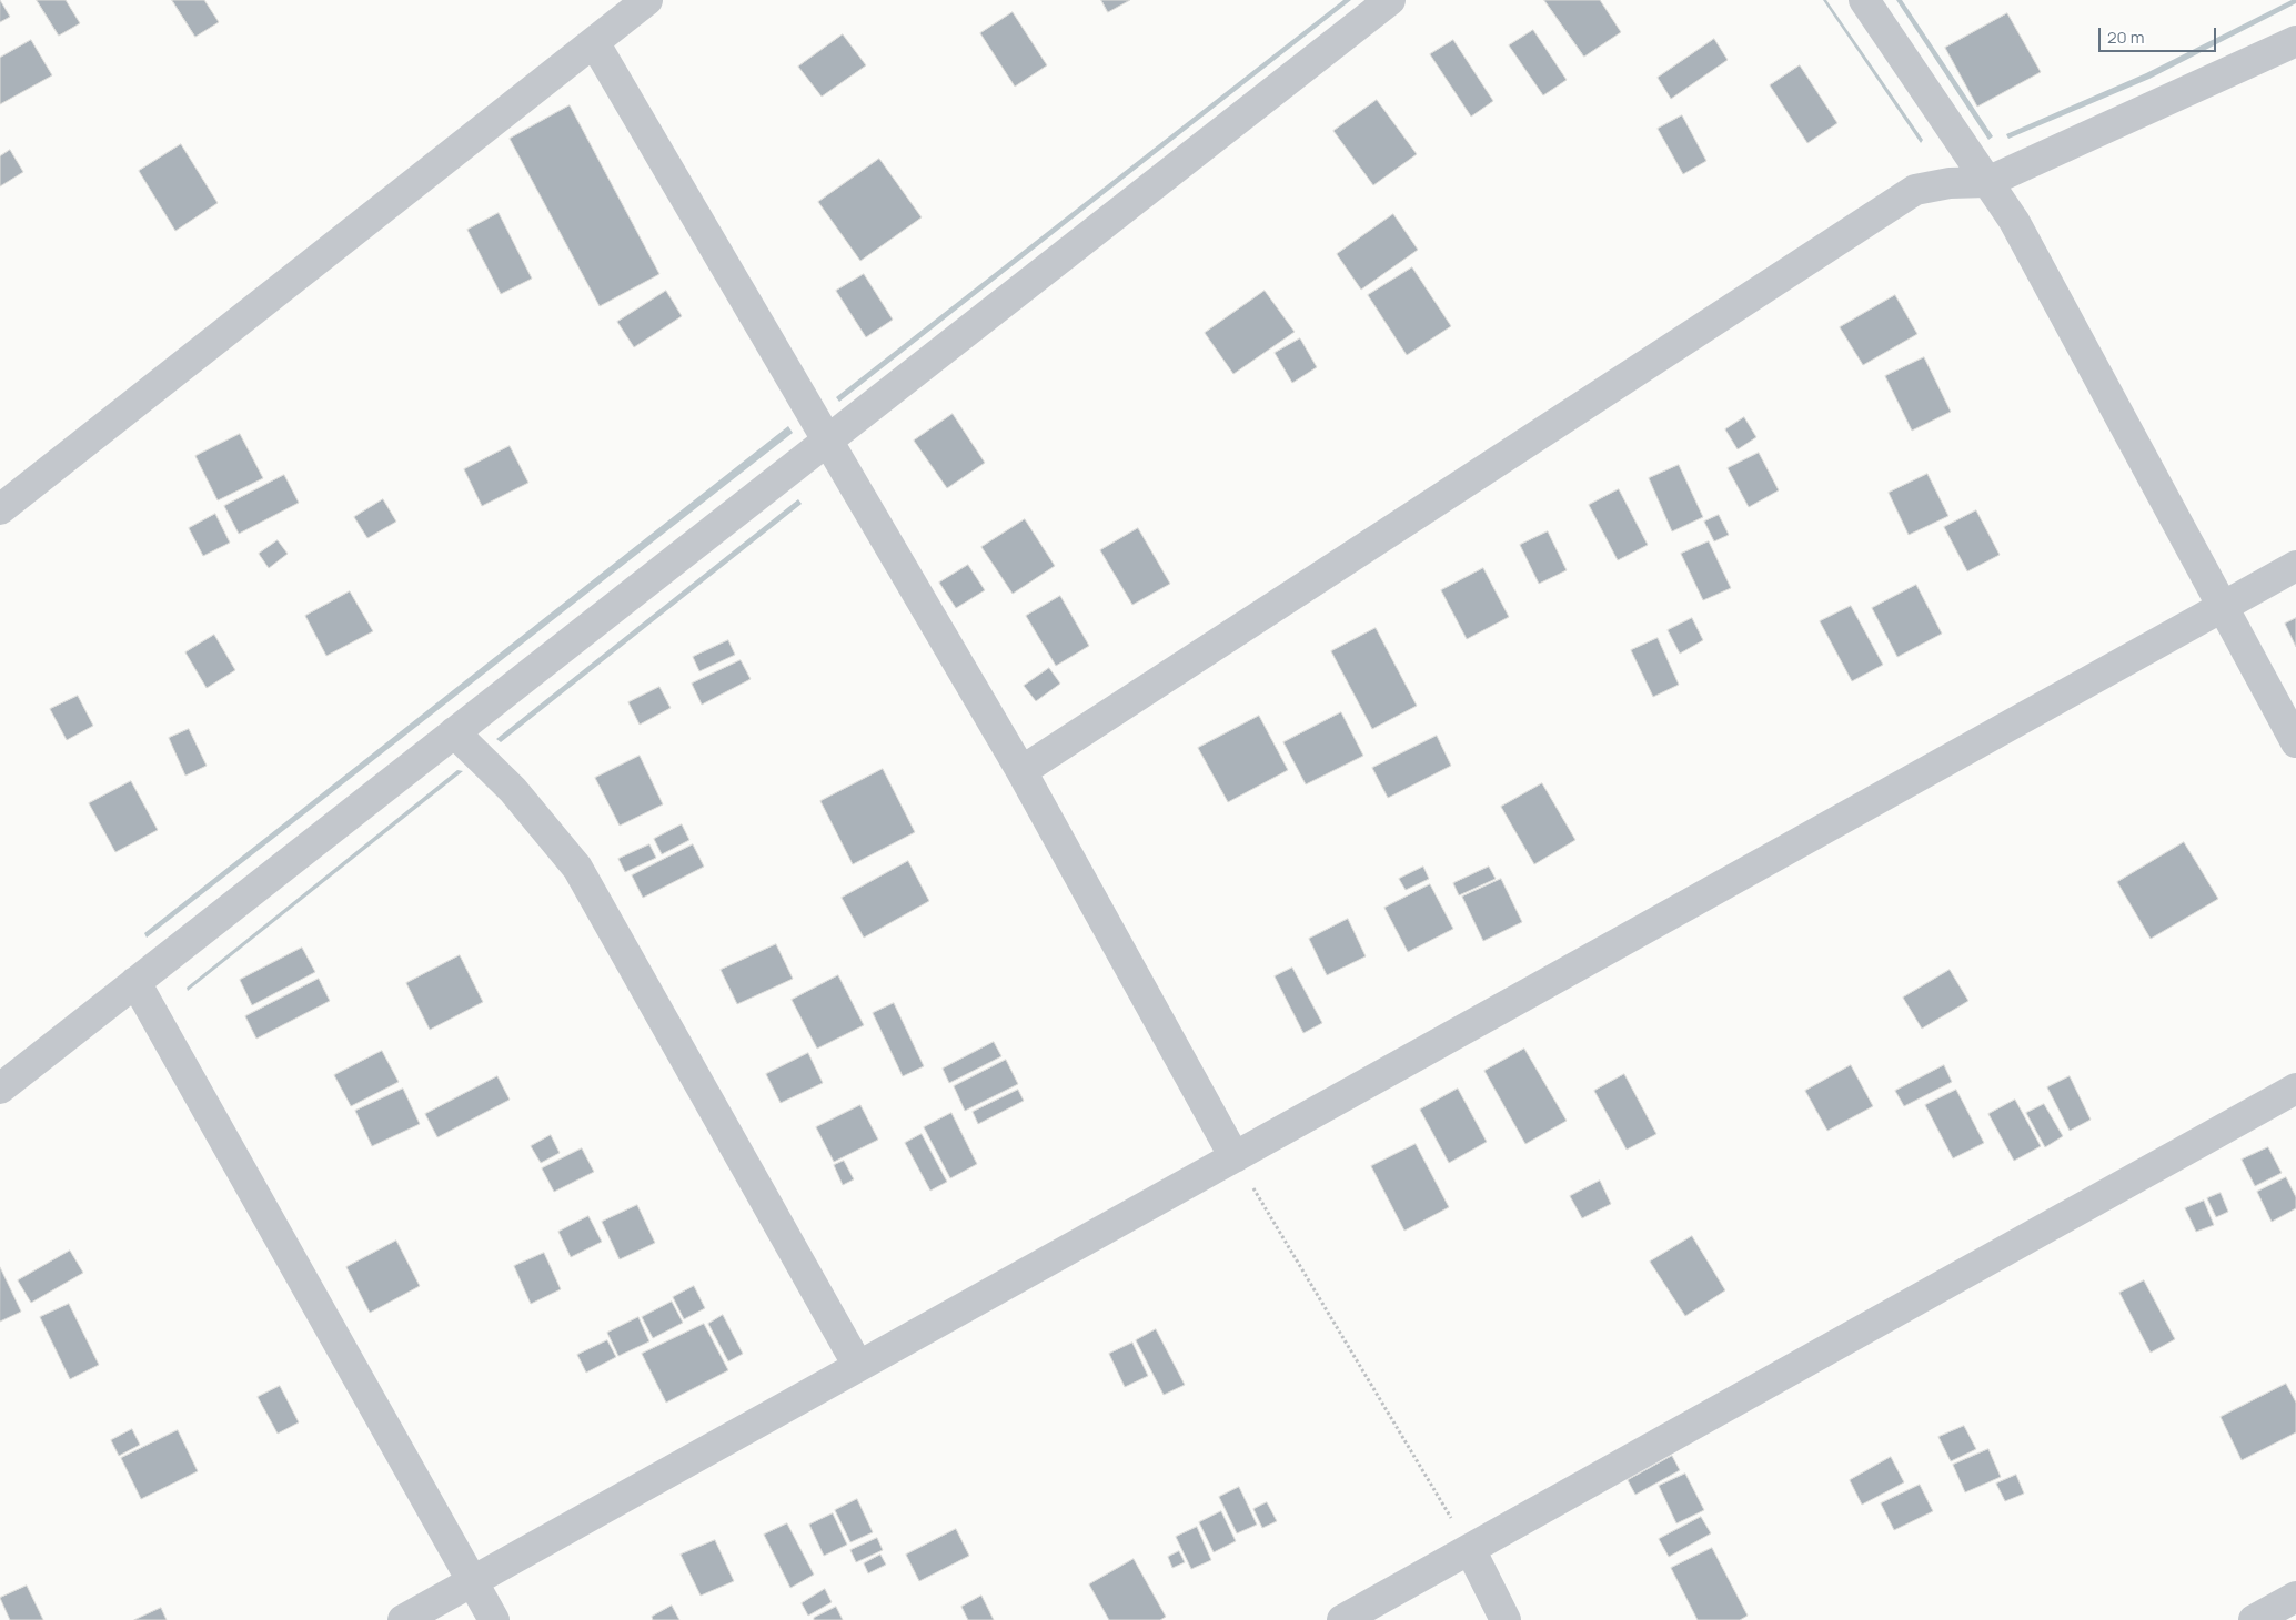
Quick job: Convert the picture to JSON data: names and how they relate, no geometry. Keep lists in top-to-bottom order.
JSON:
{
  "scale_bar": "20 m"
}
